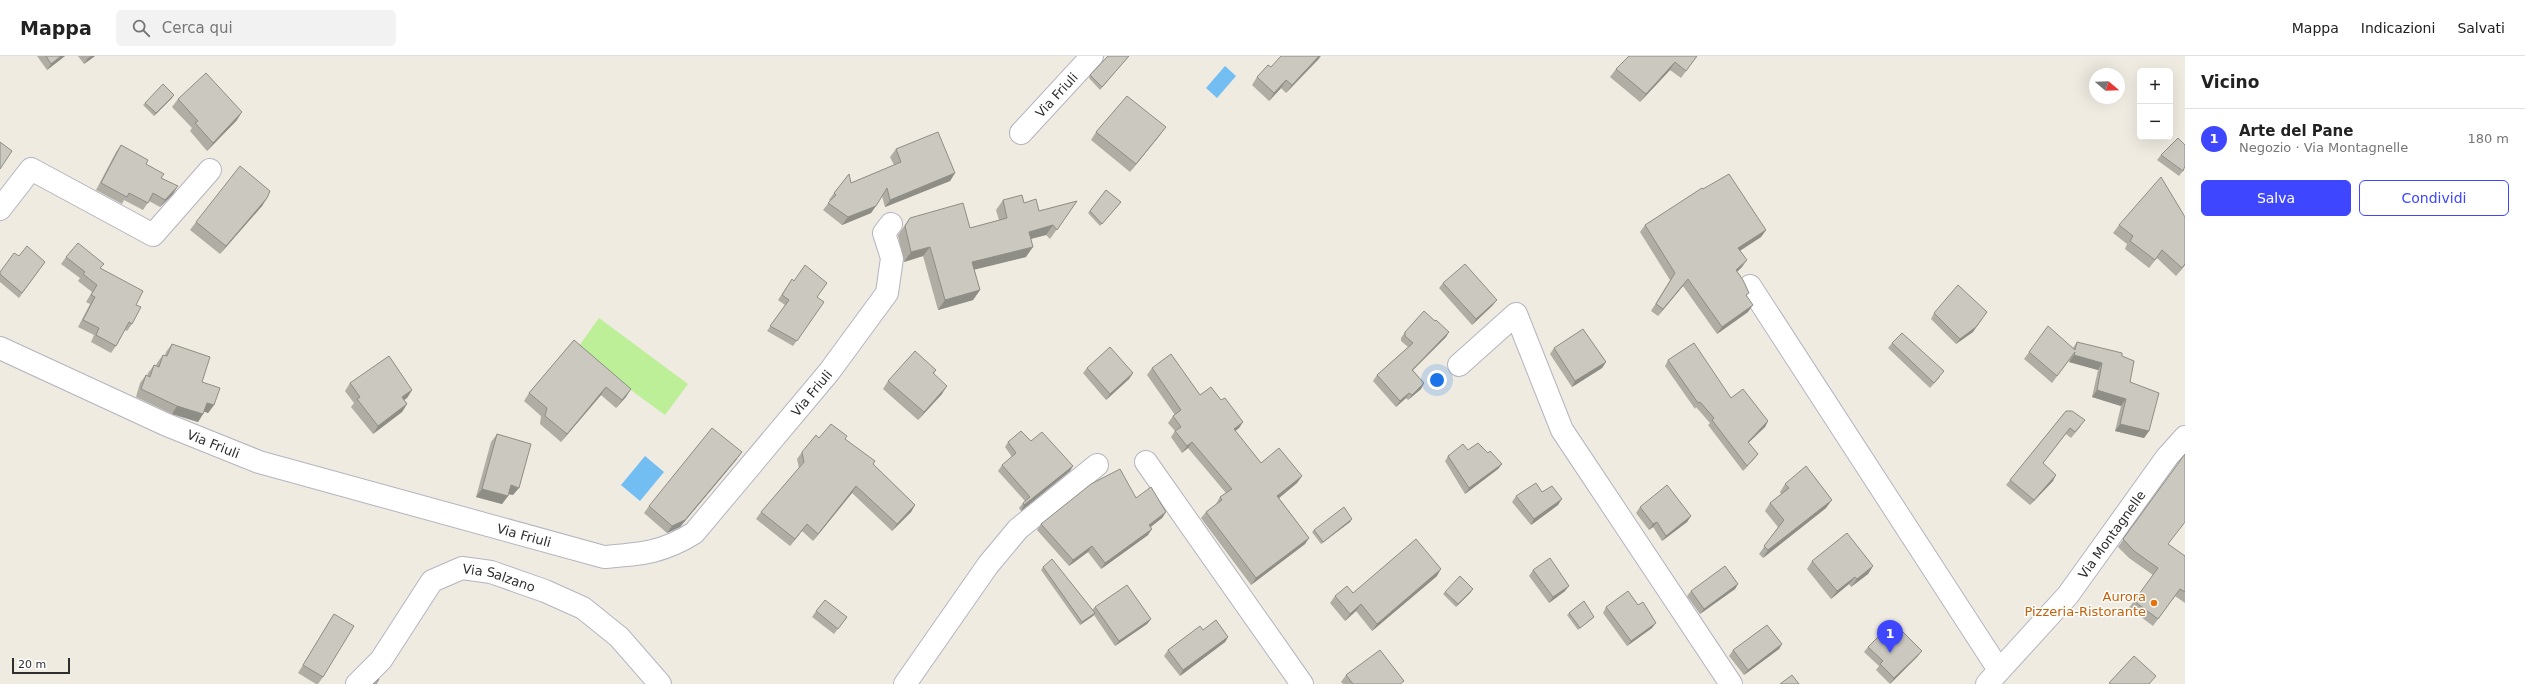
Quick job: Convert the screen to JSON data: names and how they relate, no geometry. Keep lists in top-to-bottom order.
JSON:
{
  "streets": {
    "street": ["Via Friuli", "Via Montagnelle", "Via Salzano"]
  },
  "places": ["Aurora Pizzeria-Ristorante"],
  "scale_bar": "20 m",
  "north": "right",
  "page": {
    "header": "Mappa",
    "search": "Cerca qui",
    "nav": ["Mappa", "Indicazioni", "Salvati"],
    "heading": "Vicino",
    "map_buttons": ["+", "−"],
    "list": [
      {
        "mark": "1",
        "name": "Arte del Pane",
        "note": "Negozio · Via Montagnelle",
        "value": "180 m"
      }
    ],
    "buttons": ["Salva", "Condividi"],
    "pins": "1",
    "scale": "20 m"
  }
}
